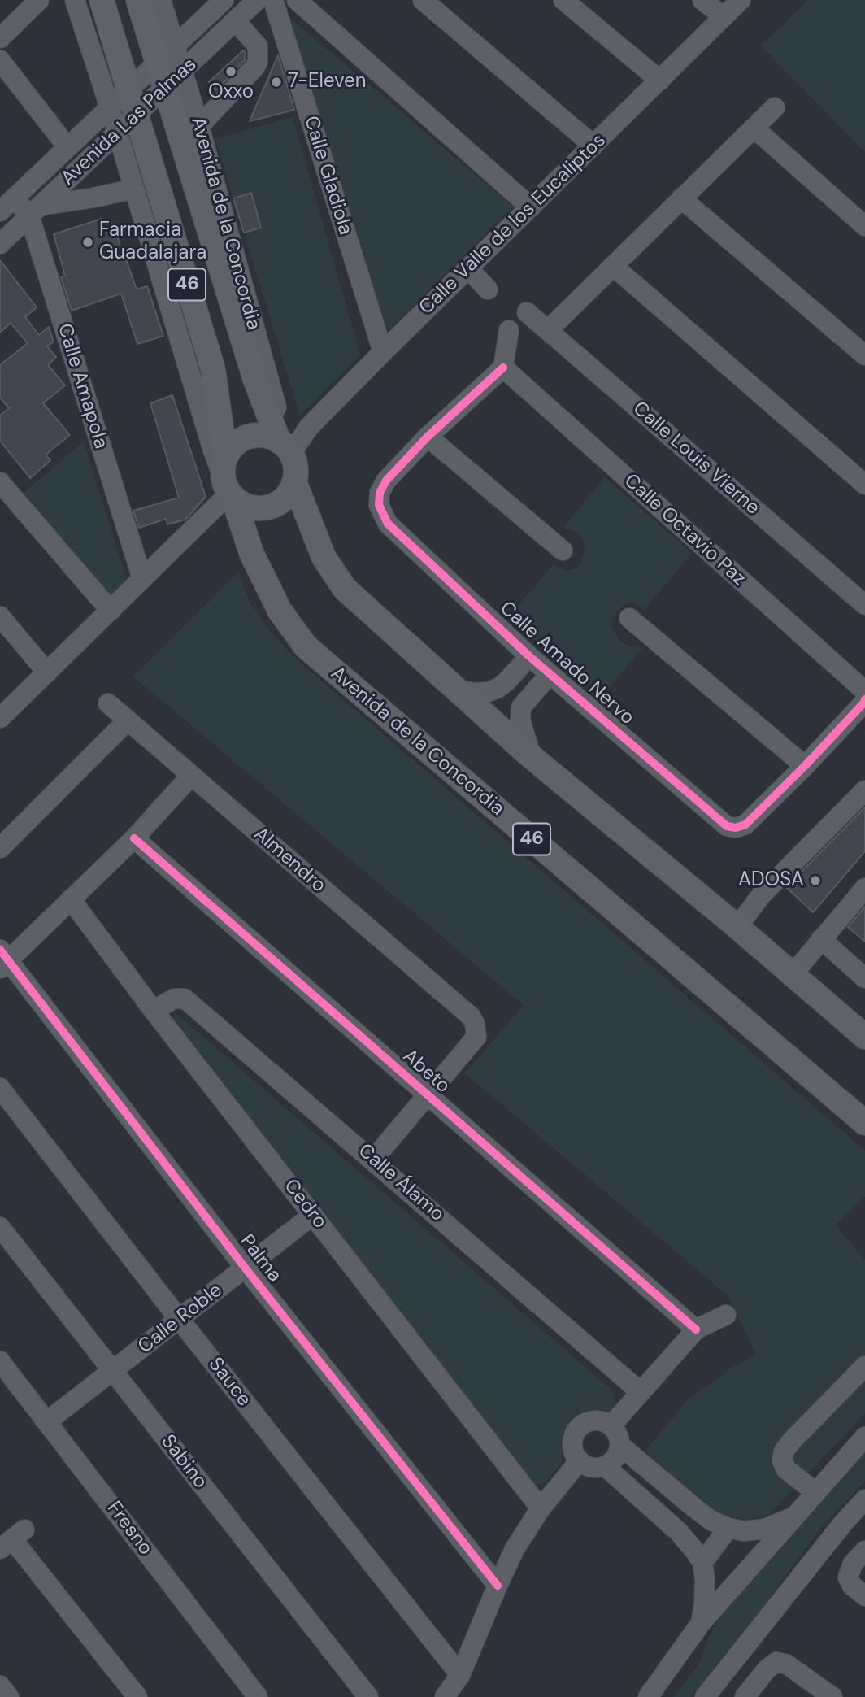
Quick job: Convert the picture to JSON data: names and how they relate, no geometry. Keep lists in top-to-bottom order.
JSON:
{
  "streets": {
    "main road": ["Avenida de la Concordia", "46"],
    "street": [
      "Avenida Las Palmas",
      "Calle Gladiola",
      "Calle Valle de los Eucaliptos",
      "Calle Amapola",
      "Calle Louis Vierne",
      "Calle Octavio Paz",
      "Calle Amado Nervo",
      "Almendro",
      "Abeto",
      "Calle Álamo",
      "Cedro",
      "Palma",
      "Calle Roble",
      "Sauce",
      "Sabino",
      "Fresno"
    ]
  },
  "crossings": [
    ["Avenida Las Palmas", "Avenida de la Concordia"],
    ["Avenida Las Palmas", "Calle Amapola"],
    ["Calle Gladiola", "Calle Valle de los Eucaliptos"],
    ["Avenida de la Concordia", "Calle Valle de los Eucaliptos"],
    ["Avenida de la Concordia", "46"],
    ["Calle Valle de los Eucaliptos", "46"],
    ["46", "Calle Amado Nervo"],
    ["Almendro", "Abeto"],
    ["Calle Álamo", "Cedro"],
    ["Cedro", "Calle Roble"],
    ["Palma", "Calle Roble"],
    ["Calle Roble", "Sauce"],
    ["Calle Roble", "Sabino"],
    ["Calle Roble", "Fresno"]
  ],
  "places": [
    "Oxxo",
    "7-Eleven",
    "Farmacia Guadalajara",
    "ADOSA"
  ]
}
